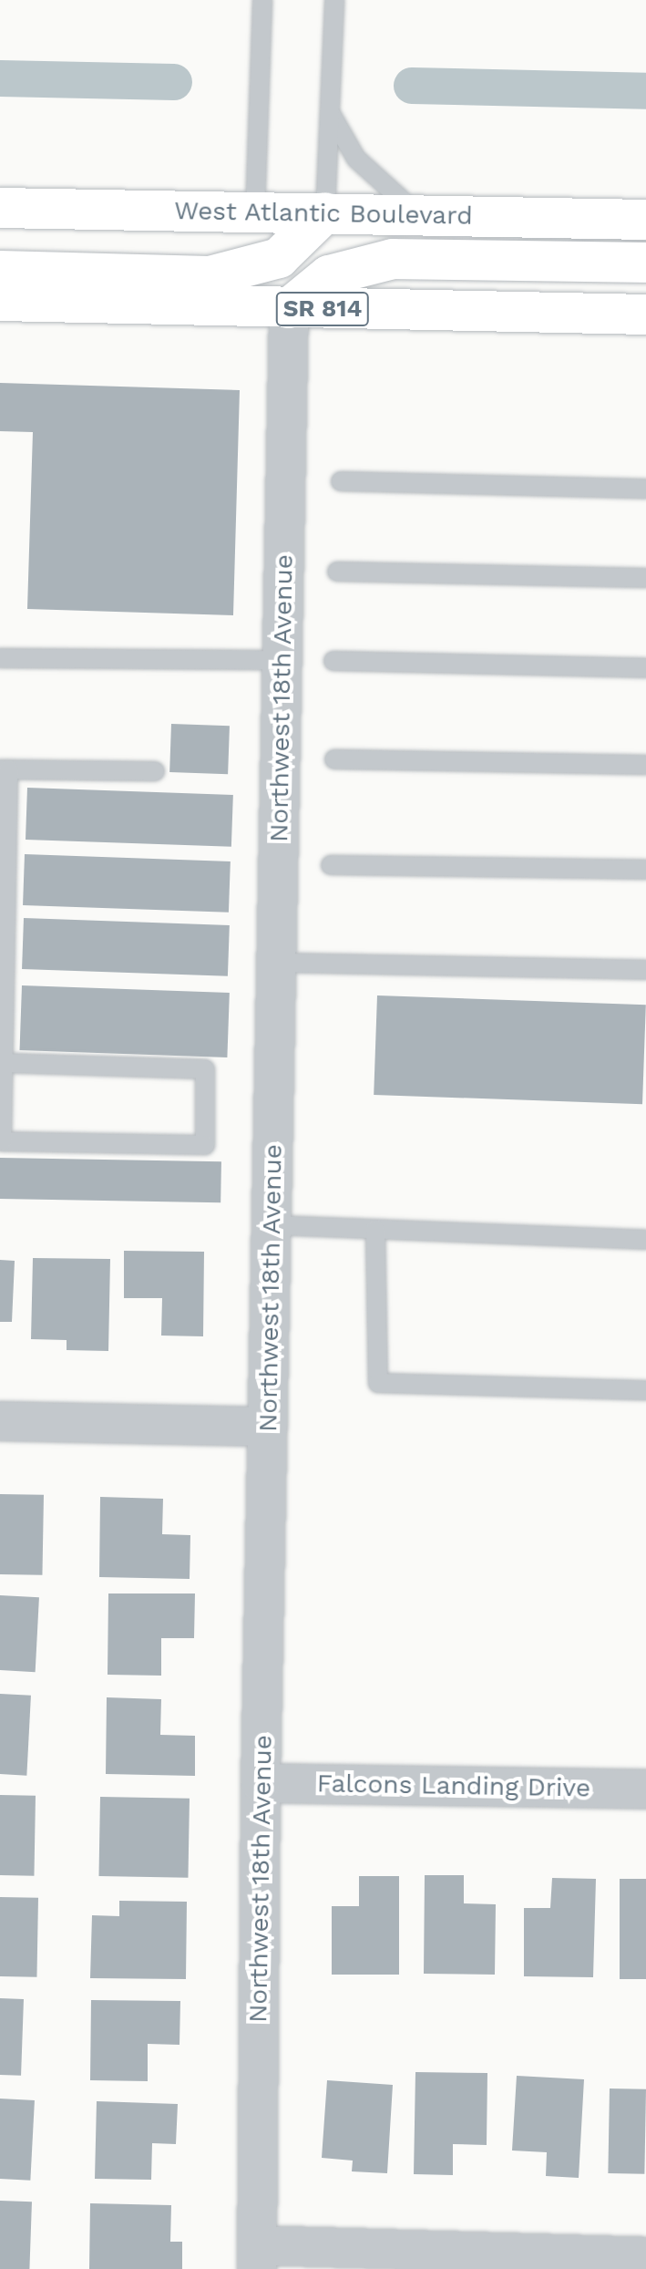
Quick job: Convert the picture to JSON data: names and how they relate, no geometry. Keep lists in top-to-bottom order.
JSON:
{
  "streets": {
    "main road": ["West Atlantic Boulevard", "SR 814"],
    "street": ["Northwest 18th Avenue", "Falcons Landing Drive"]
  },
  "crossings": [
    ["SR 814", "Northwest 18th Avenue"],
    ["Northwest 18th Avenue", "Falcons Landing Drive"]
  ]
}
